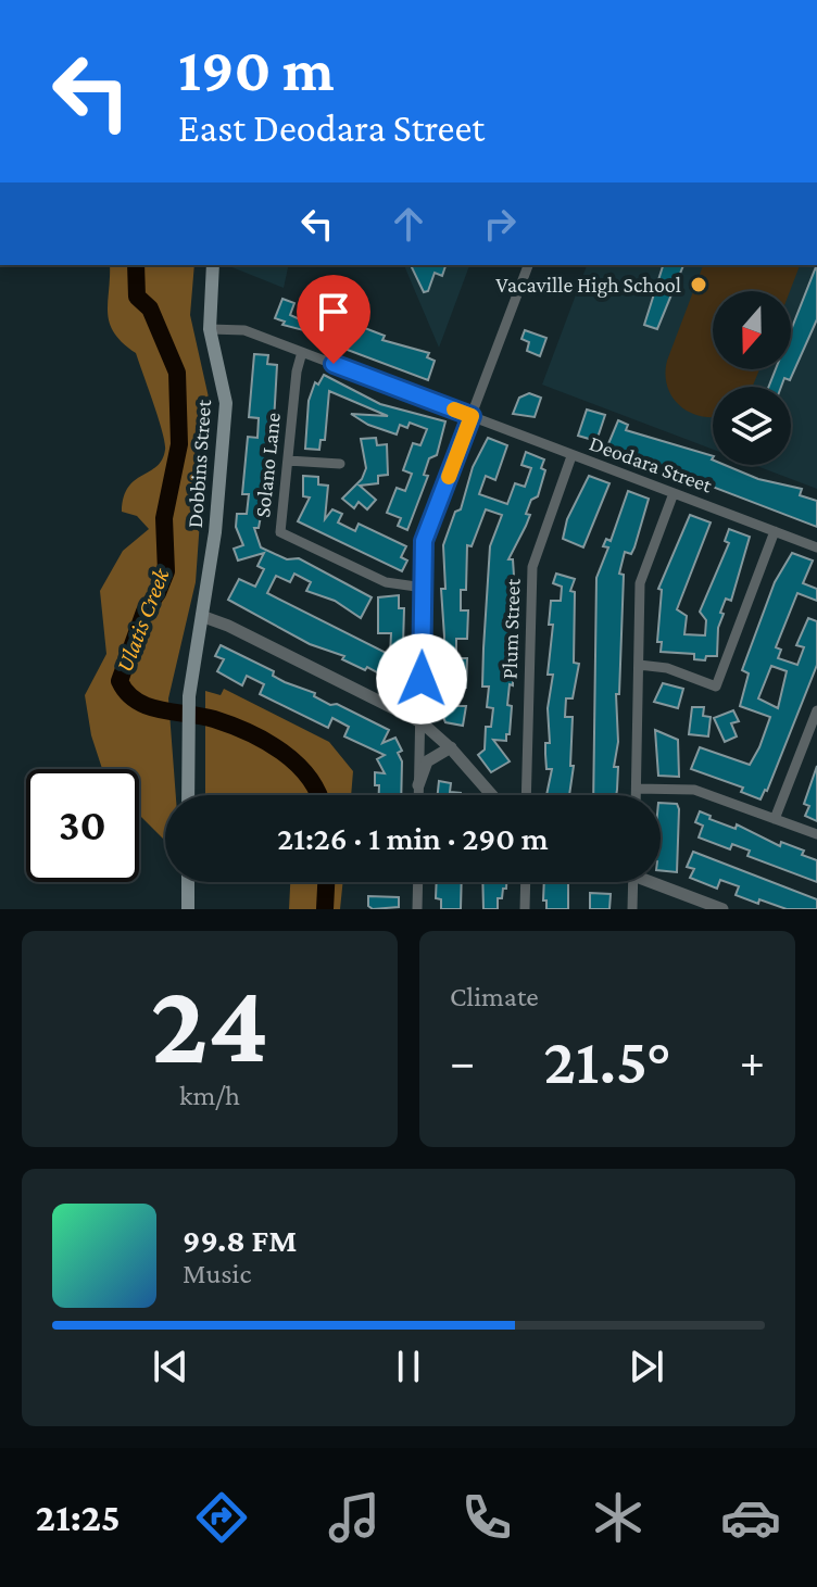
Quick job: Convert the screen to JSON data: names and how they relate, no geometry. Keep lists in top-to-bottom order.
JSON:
{
  "streets": {
    "main road": ["Dobbins Street"],
    "street": ["Deodara Street", "Solano Lane", "Plum Street"]
  },
  "crossings": [
    ["Dobbins Street", "Deodara Street"],
    ["Deodara Street", "Solano Lane"],
    ["Deodara Street", "Plum Street"]
  ],
  "water": ["Ulatis Creek"],
  "places": ["Vacaville High School"],
  "north": "bottom",
  "page": {
    "turn": ["190 m", "East Deodara Street"],
    "limit": "30",
    "trip": "21:26 · 1 min · 290 m",
    "tile": [
      ["24", "km/h"],
      "Climate"
    ],
    "heat": ["−", "21.5°", "+"],
    "song": ["99.8 FM", "Music"],
    "tabs": "21:25"
  }
}
